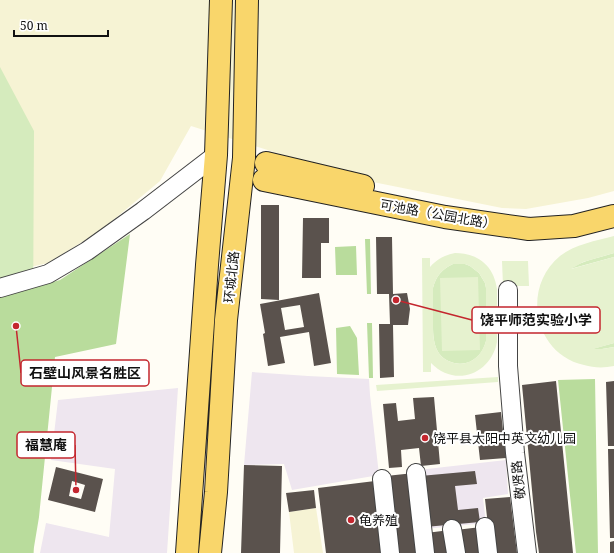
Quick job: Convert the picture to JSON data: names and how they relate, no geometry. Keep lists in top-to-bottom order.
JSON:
{
  "streets": {
    "main road": ["可池路（公园北路）", "环城北路"],
    "street": ["敬贤路"]
  },
  "places": [
    "饶平师范实验小学",
    "石壁山风景名胜区",
    "饶平县太阳中英文幼儿园",
    "福慧庵",
    "龟养殖"
  ],
  "scale_bar": "50 m"
}
